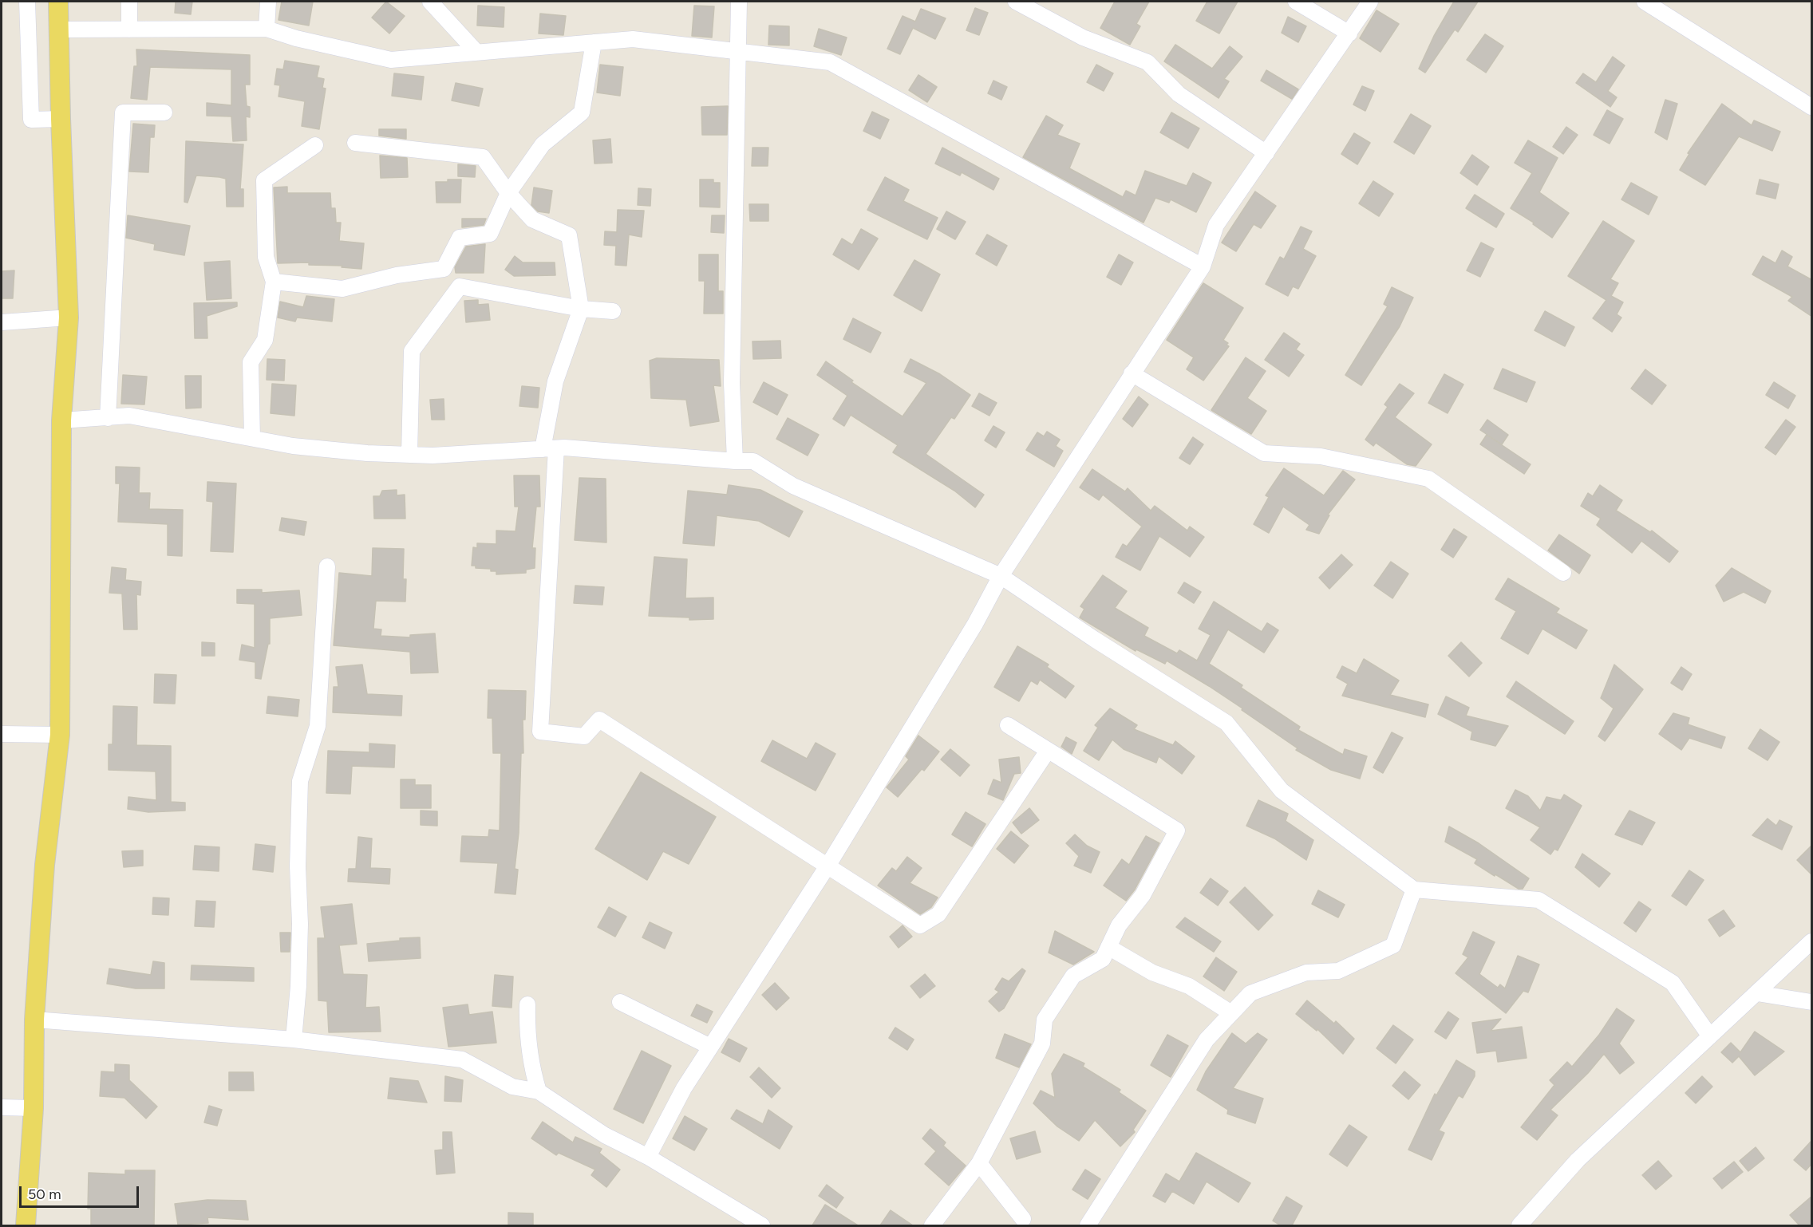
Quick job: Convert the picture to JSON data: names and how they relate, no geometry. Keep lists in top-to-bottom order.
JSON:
{
  "scale_bar": "50 m"
}
